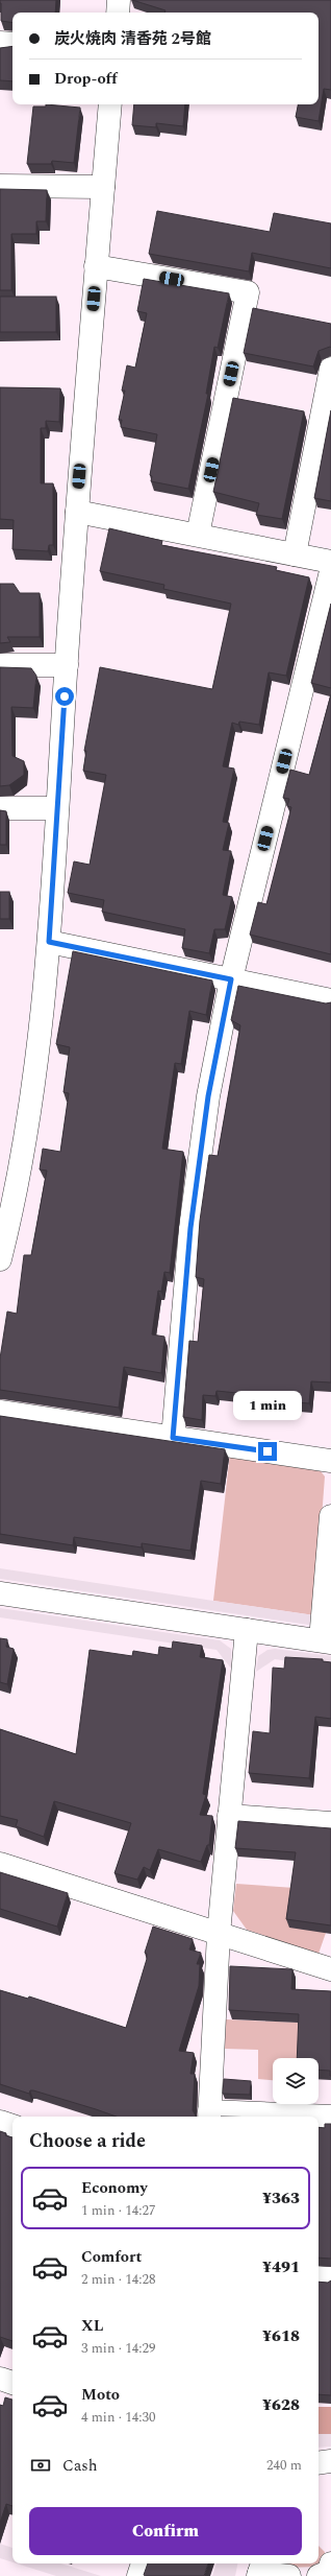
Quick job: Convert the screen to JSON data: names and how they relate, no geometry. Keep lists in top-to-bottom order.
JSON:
{
  "page": {
    "banner": ["炭火焼肉 清香苑 2号館", "Drop-off"],
    "bubble": "1 min",
    "heading": "Choose a ride",
    "list": [
      {
        "name": "Economy",
        "note": "1 min · 14:27",
        "value": "¥363"
      },
      {
        "name": "Comfort",
        "note": "2 min · 14:28",
        "value": "¥491"
      },
      {
        "name": "XL",
        "note": "3 min · 14:29",
        "value": "¥618"
      },
      {
        "name": "Moto",
        "note": "4 min · 14:30",
        "value": "¥628"
      }
    ],
    "pay": ["Cash", "240 m"],
    "buttons": "Confirm"
  }
}
